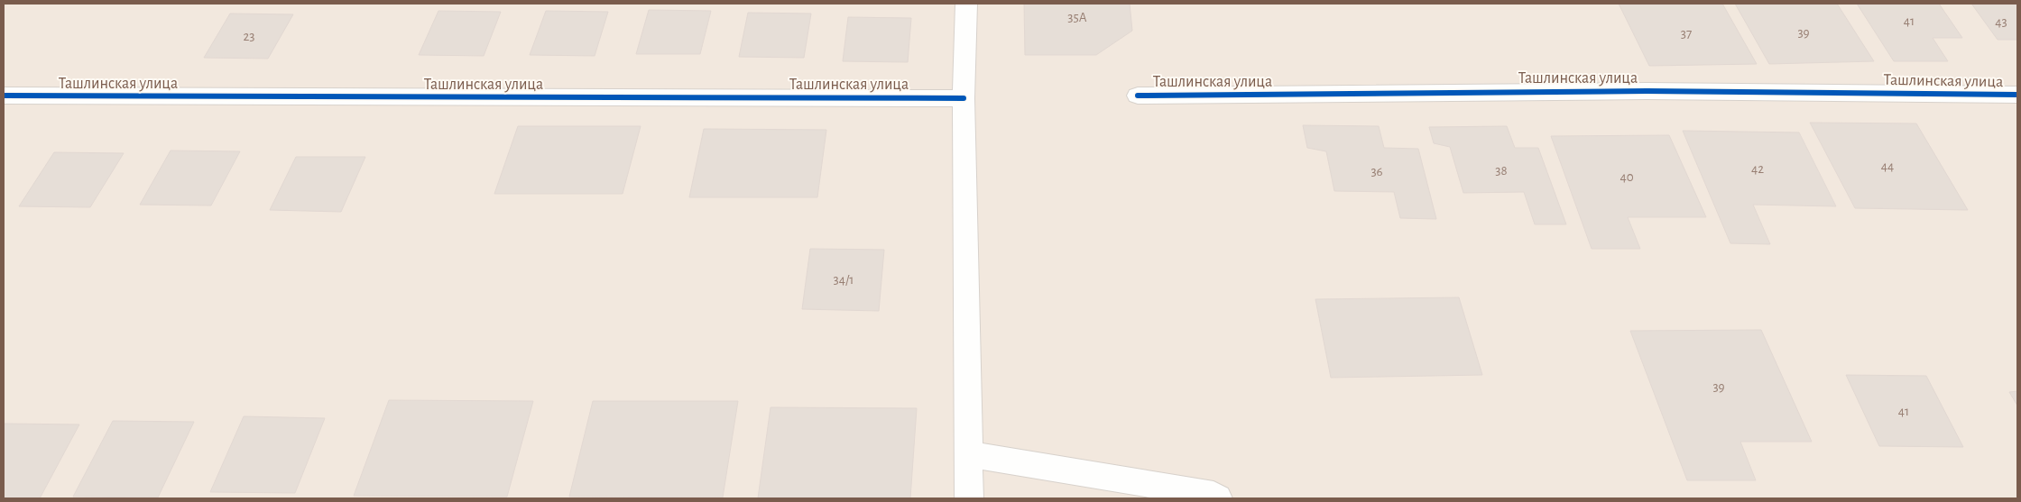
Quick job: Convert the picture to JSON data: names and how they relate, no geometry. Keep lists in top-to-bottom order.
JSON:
{
  "streets": {
    "street": ["Ташлинская улица"]
  },
  "house_numbers": [
    "35А",
    "41",
    "43",
    "39",
    "37",
    "23",
    "44",
    "42",
    "38",
    "36",
    "40",
    "34/1",
    "39",
    "41"
  ]
}
